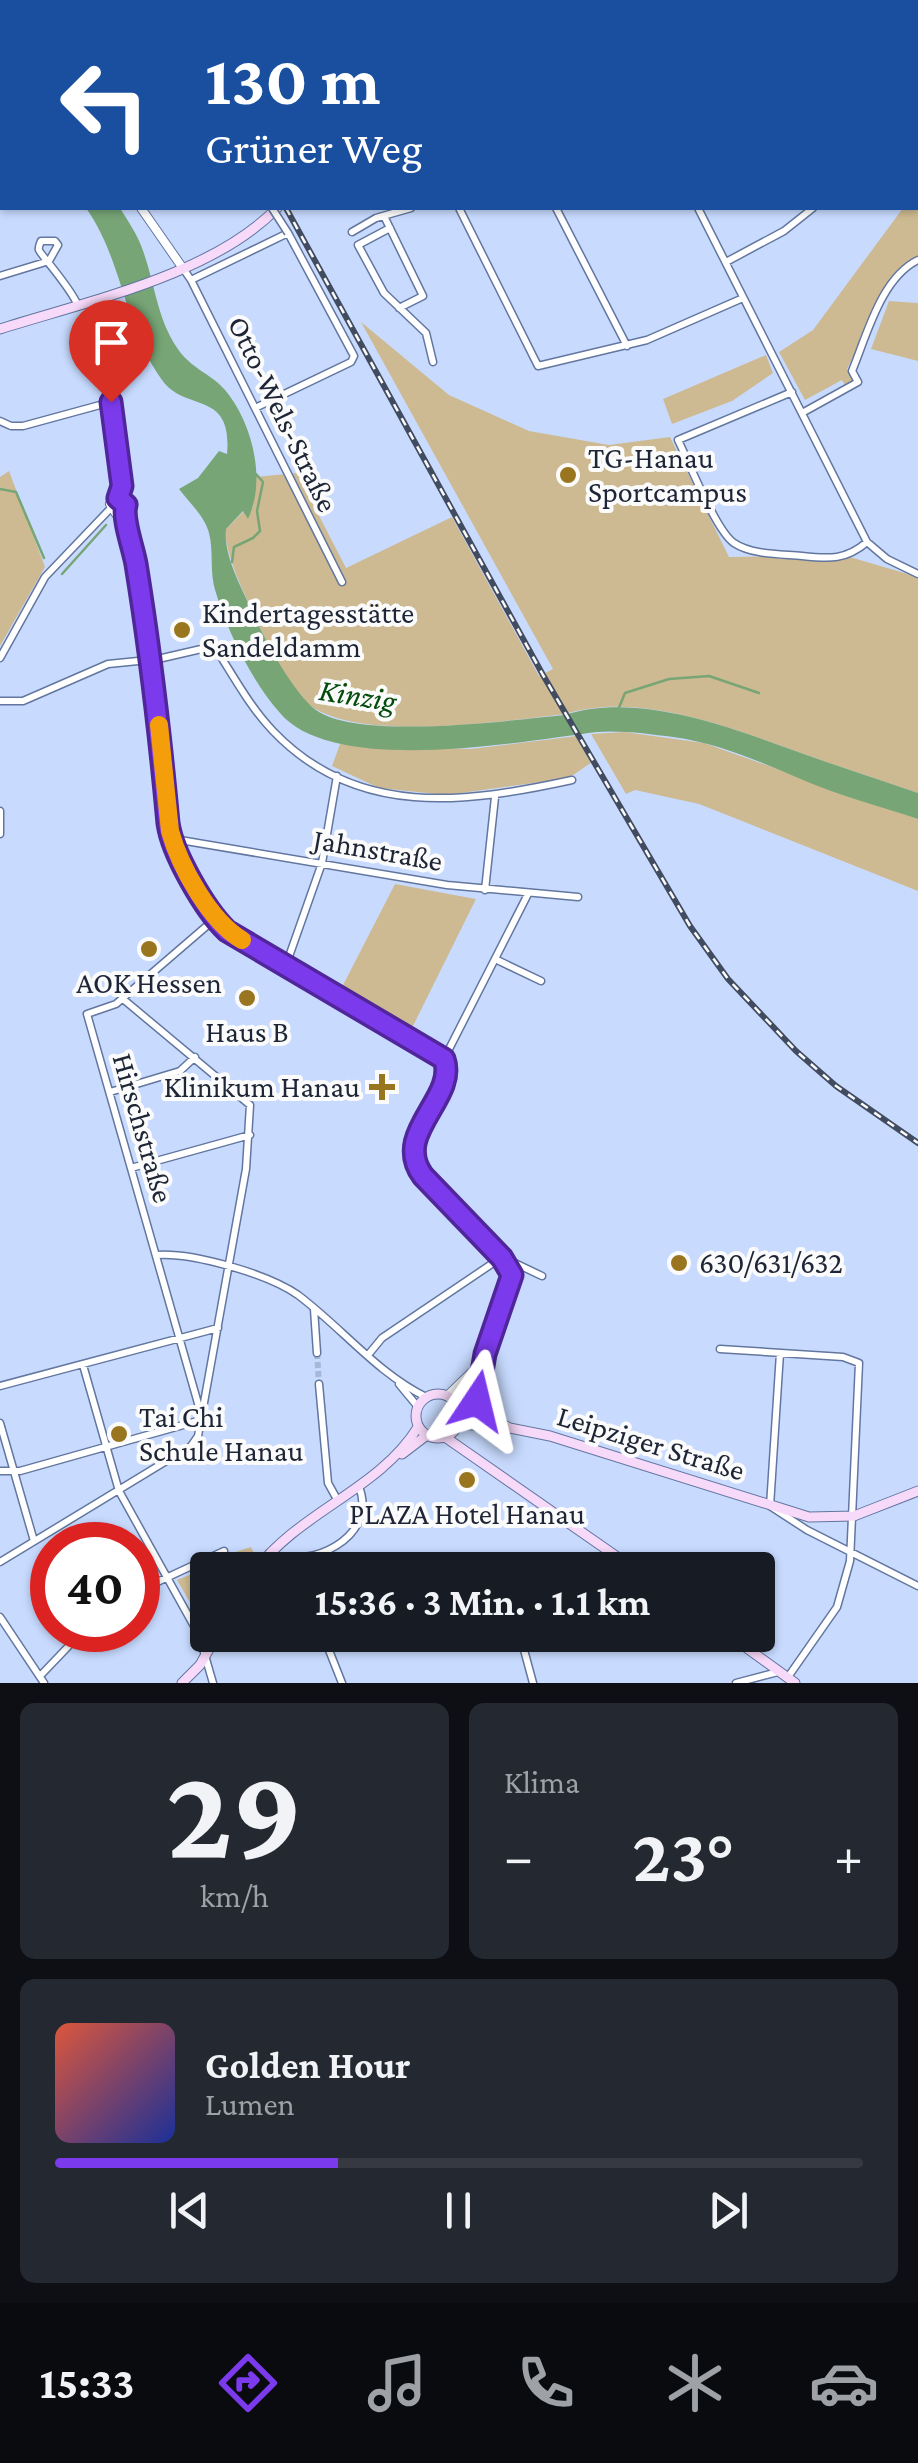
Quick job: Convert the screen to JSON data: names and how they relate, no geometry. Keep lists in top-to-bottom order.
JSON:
{
  "streets": {
    "main road": ["Leipziger Straße"],
    "street": ["Otto-Wels-Straße", "Jahnstraße", "Hirschstraße"]
  },
  "water": ["Kinzig"],
  "places": {
    "other": [
      "TG-Hanau Sportcampus",
      "Kindertagesstätte Sandeldamm",
      "AOK Hessen",
      "Haus B",
      "630/631/632",
      "Tai Chi Schule Hanau",
      "PLAZA Hotel Hanau"
    ],
    "health": ["Klinikum Hanau"]
  },
  "page": {
    "turn": ["130 m", "Grüner Weg"],
    "limit": "40",
    "trip": "15:36 · 3 Min. · 1.1 km",
    "tile": [
      ["29", "km/h"],
      "Klima"
    ],
    "heat": ["−", "23°", "+"],
    "song": ["Golden Hour", "Lumen"],
    "tabs": "15:33"
  }
}
